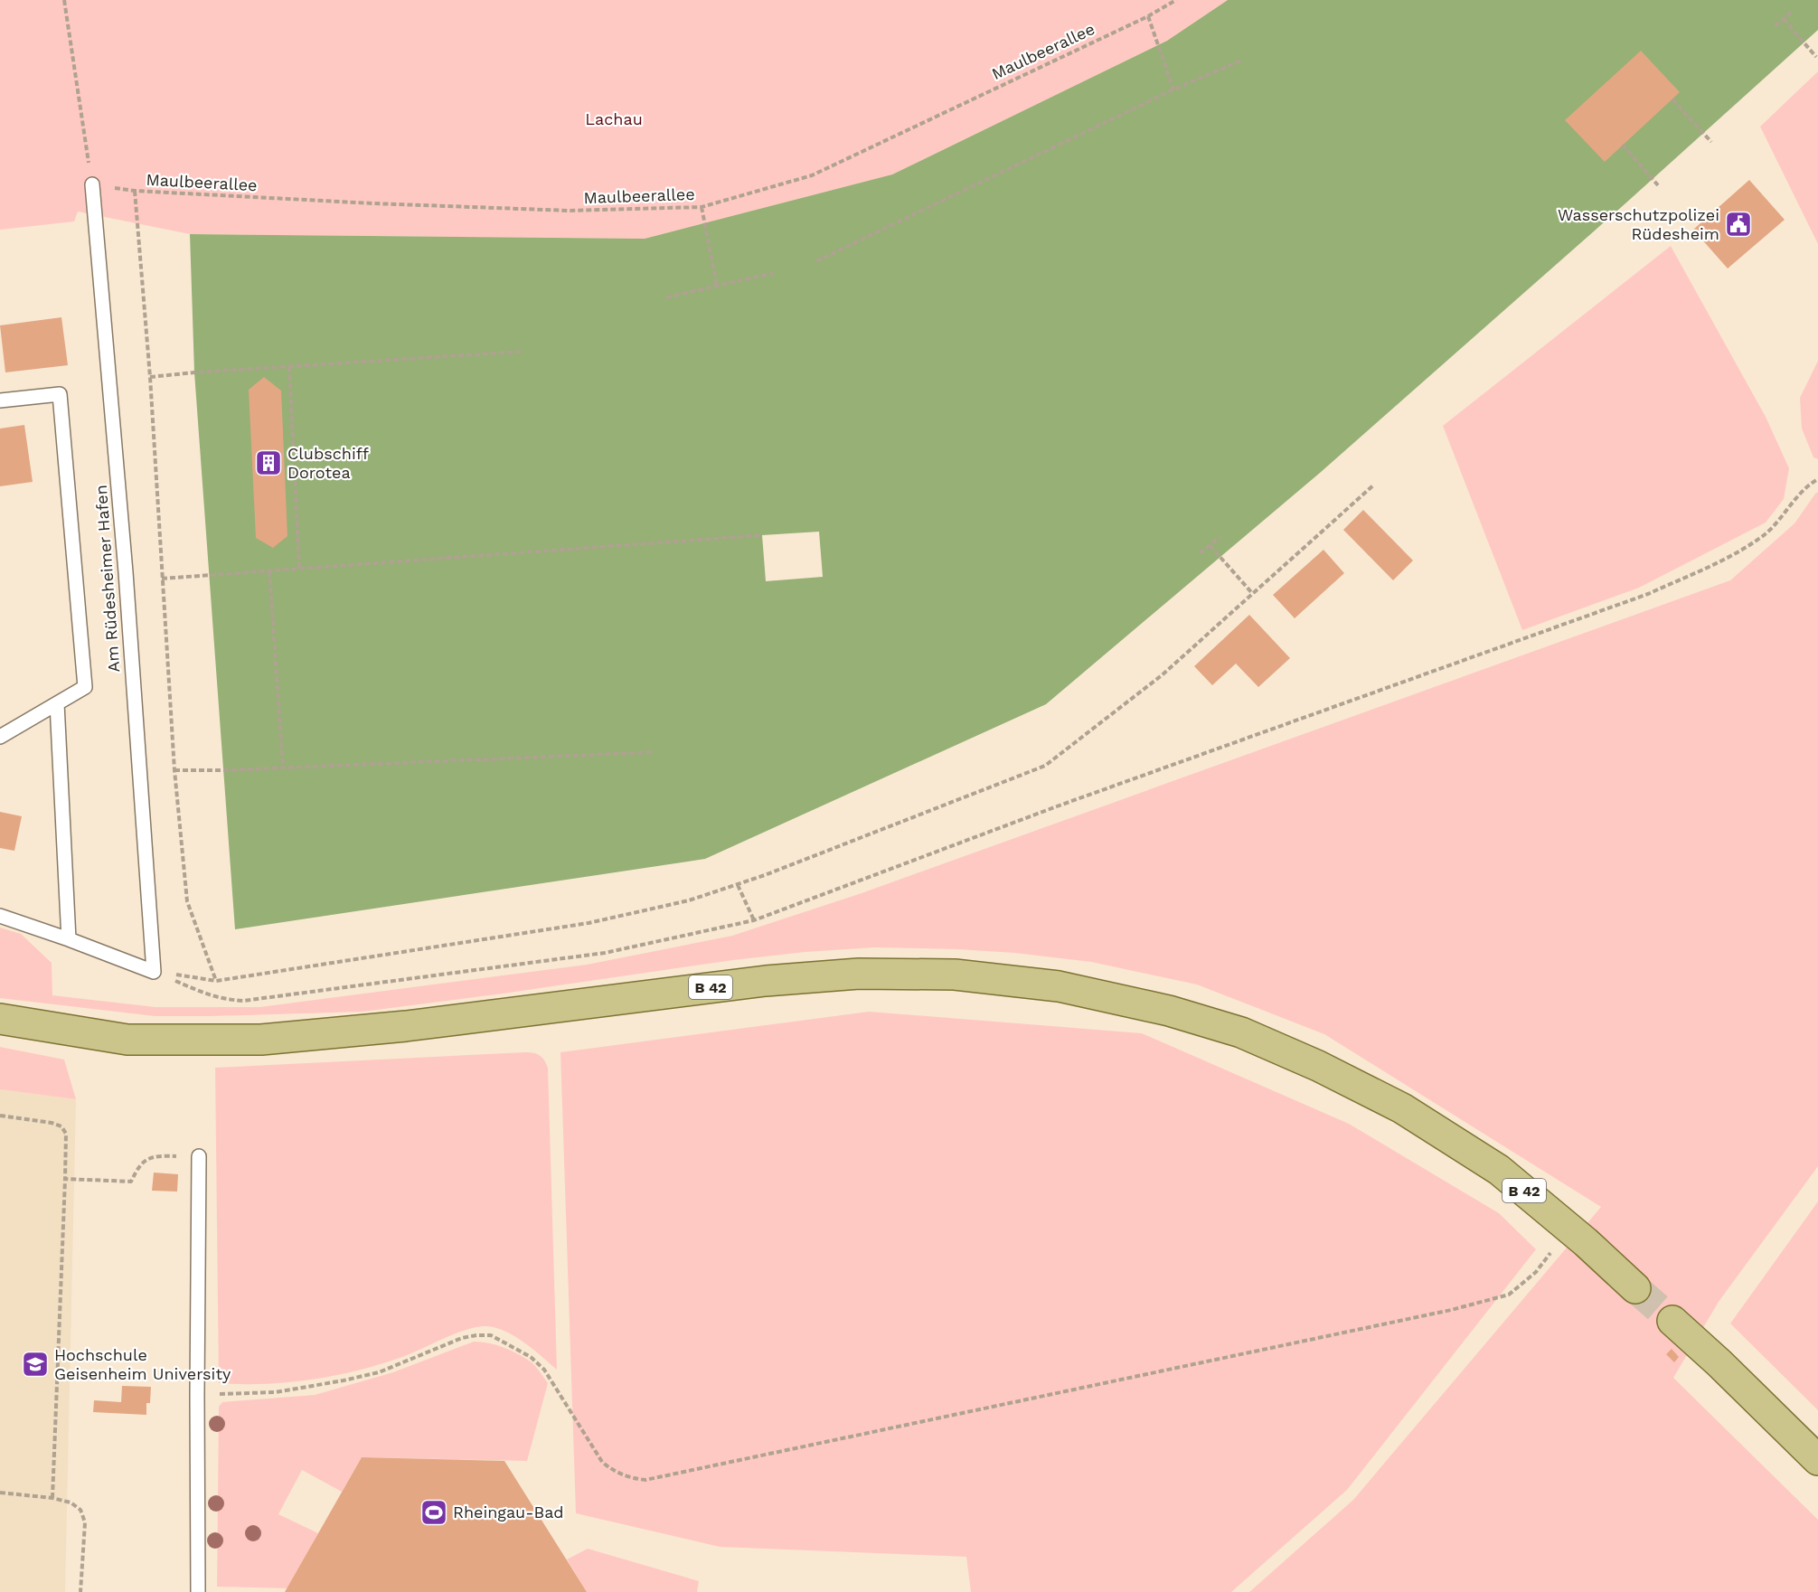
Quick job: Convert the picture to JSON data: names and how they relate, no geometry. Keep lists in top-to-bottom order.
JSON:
{
  "streets": {
    "main road": ["B 42"],
    "lane": ["Am Rüdesheimer Hafen"],
    "path": ["Maulbeerallee"]
  },
  "crossings": [
    ["Maulbeerallee", "Am Rüdesheimer Hafen"]
  ],
  "parks": ["Lachau"],
  "places": {
    "public building": ["Wasserschutzpolizei Rüdesheim"],
    "building": ["Clubschiff Dorotea"],
    "school or university": ["Hochschule Geisenheim University"],
    "sports": ["Rheingau-Bad"]
  }
}
